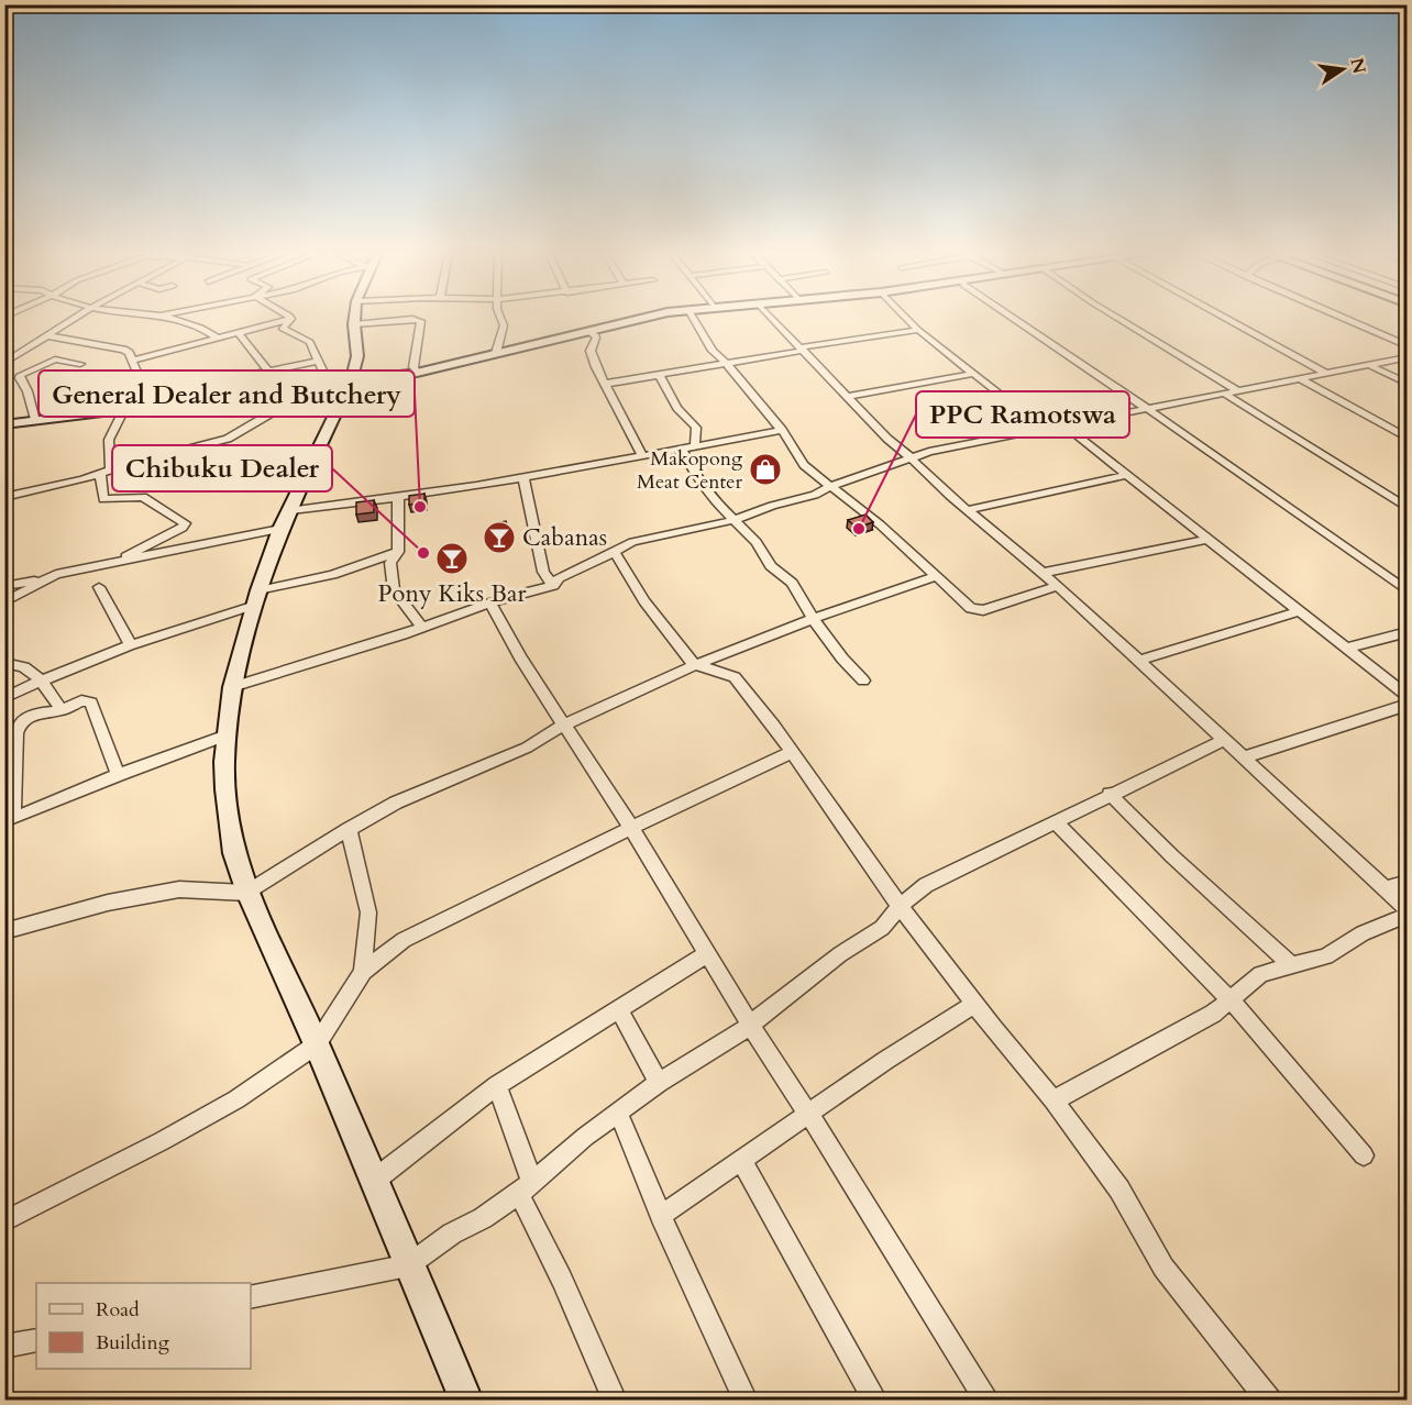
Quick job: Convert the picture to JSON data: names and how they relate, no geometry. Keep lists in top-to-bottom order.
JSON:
{
  "places": {
    "shop": ["Makopong Meat Center"],
    "other": ["General Dealer and Butchery", "PPC Ramotswa", "Chibuku Dealer"],
    "bar": ["Cabanas", "Pony Kiks Bar"]
  },
  "legend": ["Road", "Building"],
  "north": "right"
}
